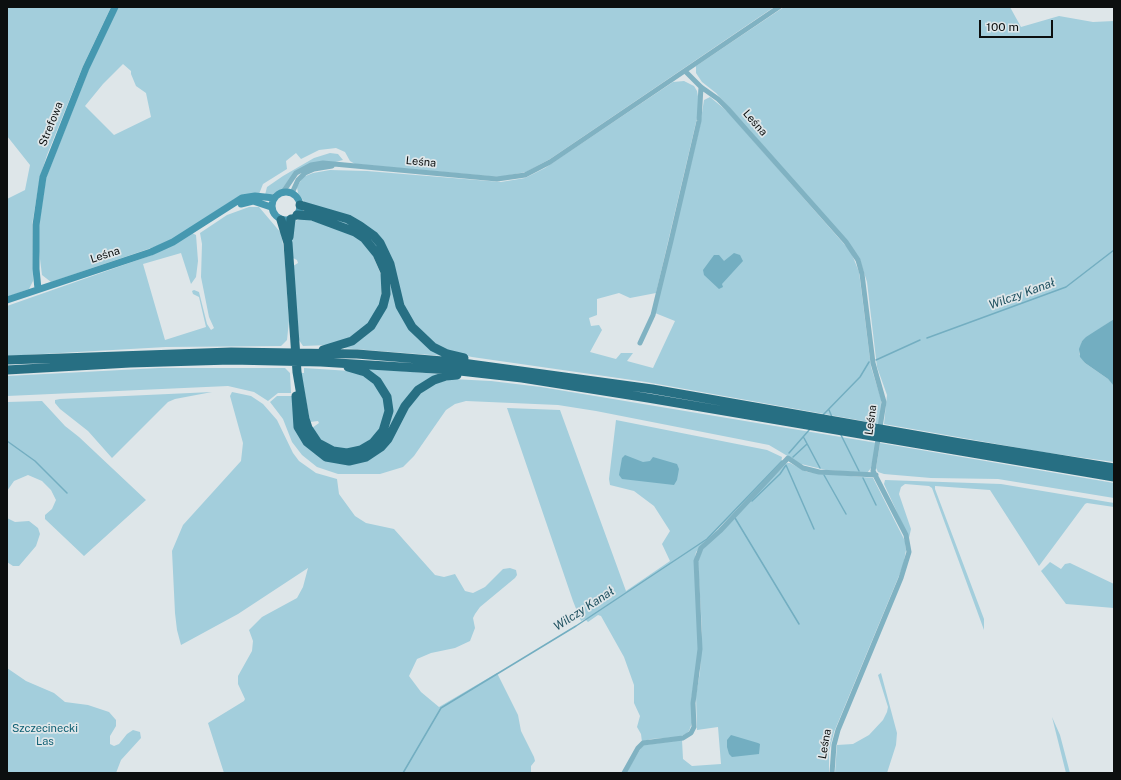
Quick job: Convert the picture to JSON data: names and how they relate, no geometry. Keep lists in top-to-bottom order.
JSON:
{
  "streets": {
    "street": ["Leśna", "Strefowa"]
  },
  "crossings": [
    ["Leśna", "Strefowa"]
  ],
  "water": ["Wilczy Kanał"],
  "parks": ["Szczecinecki Las"],
  "scale_bar": "100 m"
}
